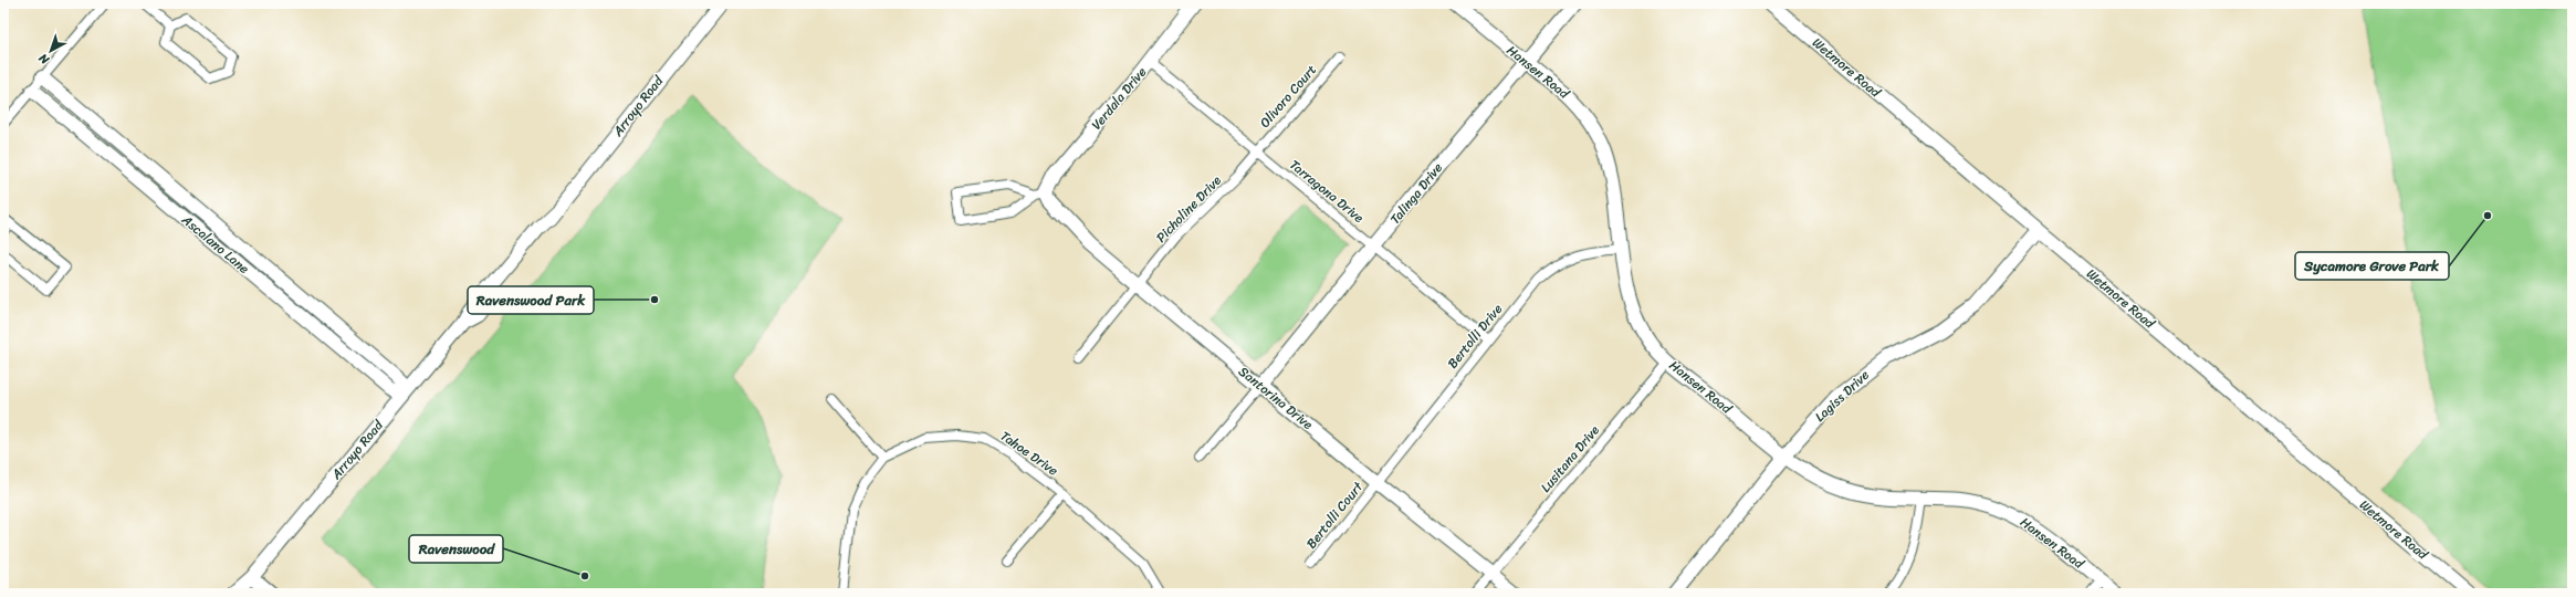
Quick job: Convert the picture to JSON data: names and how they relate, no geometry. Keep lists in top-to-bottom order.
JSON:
{
  "streets": {
    "street": [
      "Wetmore Road",
      "Hansen Road",
      "Olivoro Court",
      "Verdala Drive",
      "Arroyo Road",
      "Tarragona Drive",
      "Talinga Drive",
      "Picholine Drive",
      "Ascalano Lane",
      "Bertolli Drive",
      "Lagiss Drive",
      "Santorina Drive",
      "Tahoe Drive",
      "Lusitana Drive",
      "Bertolli Court"
    ]
  },
  "crossings": [
    ["Wetmore Road", "Lagiss Drive"],
    ["Hansen Road", "Talinga Drive"],
    ["Hansen Road", "Bertolli Drive"],
    ["Hansen Road", "Lagiss Drive"],
    ["Hansen Road", "Lusitana Drive"],
    ["Olivoro Court", "Tarragona Drive"],
    ["Olivoro Court", "Picholine Drive"],
    ["Verdala Drive", "Tarragona Drive"],
    ["Verdala Drive", "Santorina Drive"],
    ["Arroyo Road", "Ascalano Lane"],
    ["Tarragona Drive", "Talinga Drive"],
    ["Tarragona Drive", "Picholine Drive"],
    ["Tarragona Drive", "Bertolli Drive"],
    ["Talinga Drive", "Santorina Drive"],
    ["Picholine Drive", "Santorina Drive"],
    ["Bertolli Drive", "Santorina Drive"],
    ["Bertolli Drive", "Bertolli Court"],
    ["Santorina Drive", "Lusitana Drive"],
    ["Santorina Drive", "Bertolli Court"]
  ],
  "places": ["Sycamore Grove Park", "Ravenswood Park", "Ravenswood"],
  "north": "bottom left"
}
